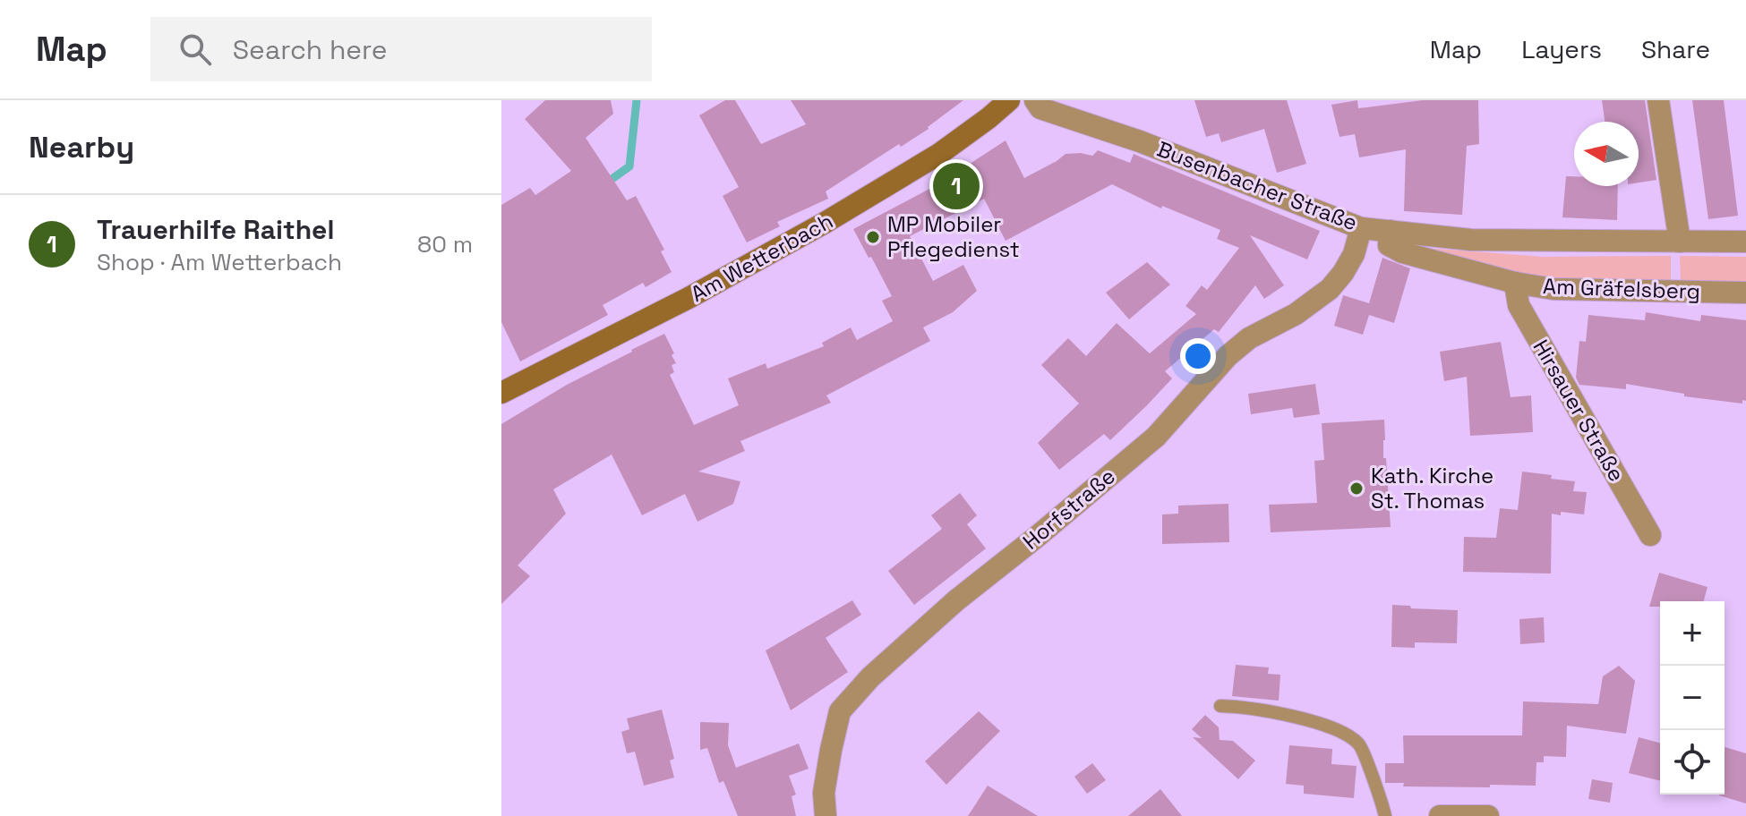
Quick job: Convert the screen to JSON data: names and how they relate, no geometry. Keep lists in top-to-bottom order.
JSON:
{
  "streets": {
    "main road": ["Am Wetterbach"],
    "street": [
      "Busenbacher Straße",
      "Am Gräfelsberg",
      "Hirsauer Straße",
      "Horfstraße"
    ]
  },
  "crossings": [
    ["Busenbacher Straße", "Am Gräfelsberg"],
    ["Busenbacher Straße", "Horfstraße"],
    ["Am Gräfelsberg", "Hirsauer Straße"]
  ],
  "places": ["MP Mobiler Pflegedienst", "Kath. Kirche St. Thomas"],
  "north": "left",
  "page": {
    "header": "Map",
    "search": "Search here",
    "nav": ["Map", "Layers", "Share"],
    "heading": "Nearby",
    "pins": "1",
    "list": [
      {
        "mark": "1",
        "name": "Trauerhilfe Raithel",
        "note": "Shop · Am Wetterbach",
        "value": "80 m"
      }
    ],
    "map_buttons": ["+", "−"]
  }
}
